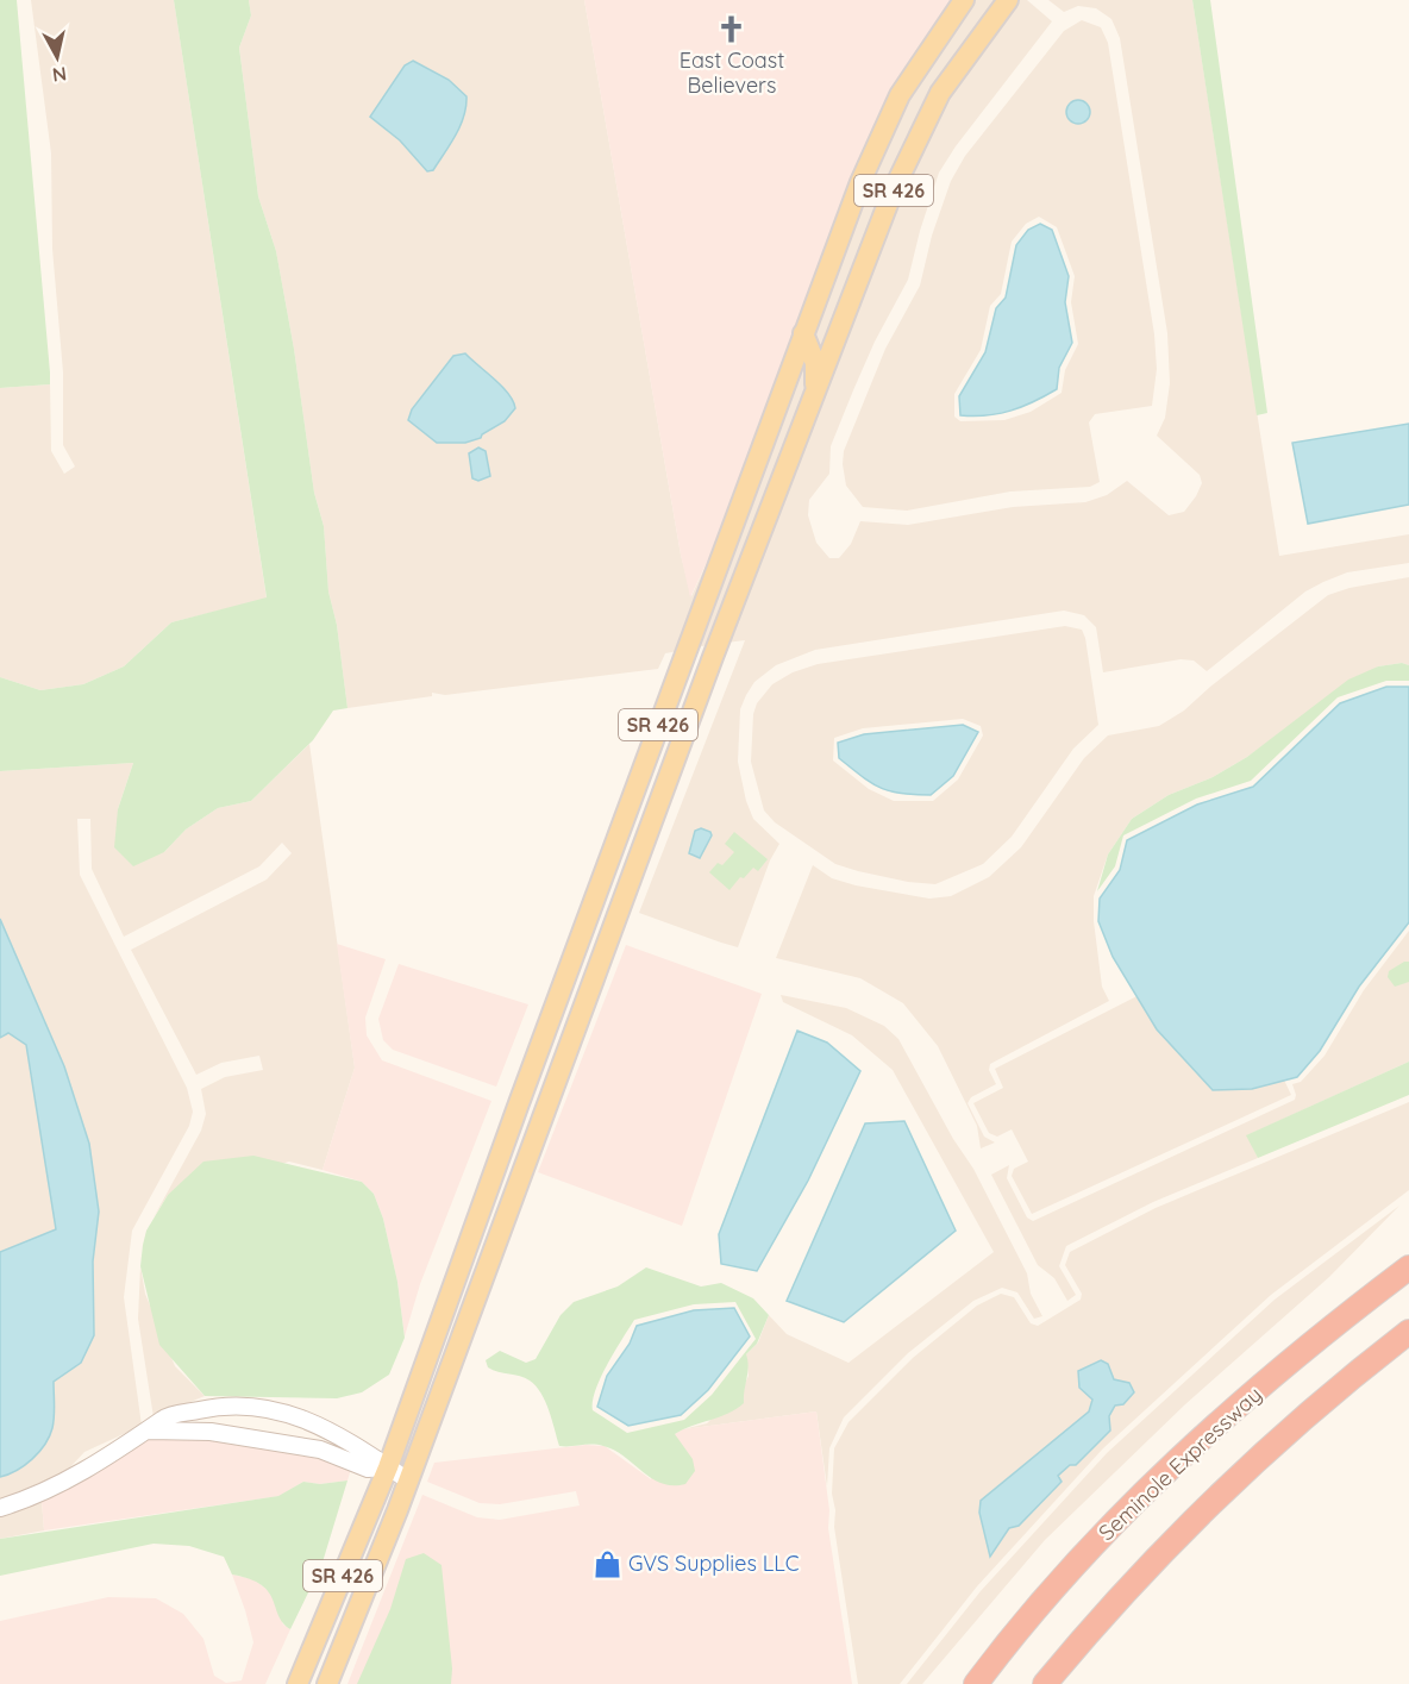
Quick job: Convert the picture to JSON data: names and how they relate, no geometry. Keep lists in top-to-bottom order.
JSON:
{
  "streets": {
    "highway": ["Seminole Expressway"],
    "main road": ["SR 426"]
  },
  "places": {
    "church": ["East Coast Believers"],
    "shop": ["GVS Supplies LLC"]
  },
  "north": "bottom"
}
